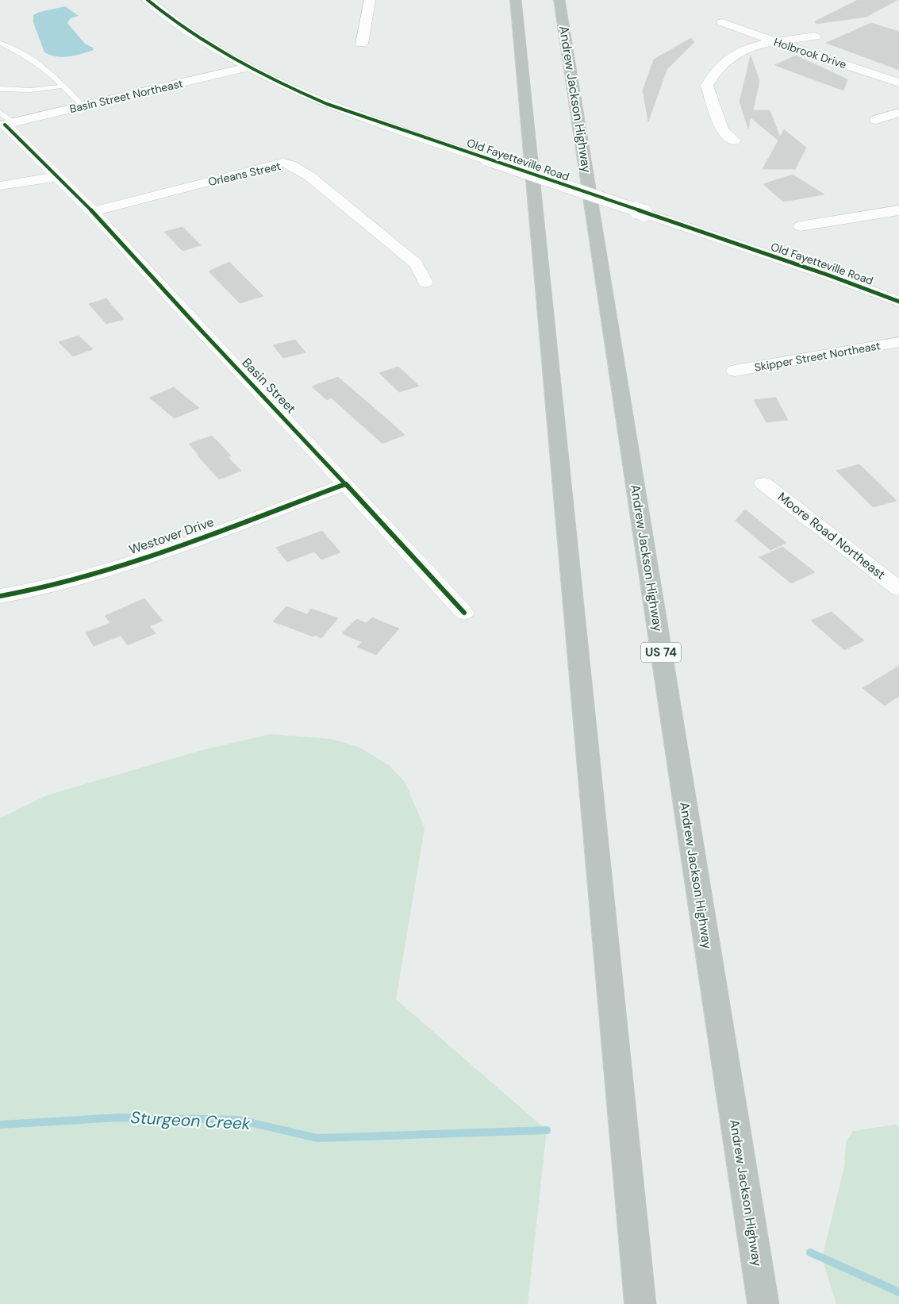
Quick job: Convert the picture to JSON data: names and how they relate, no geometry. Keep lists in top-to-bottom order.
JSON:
{
  "streets": {
    "highway": ["Andrew Jackson Highway", "US 74"],
    "street": [
      "Holbrook Drive",
      "Basin Street Northeast",
      "Old Fayetteville Road",
      "Orleans Street",
      "Skipper Street Northeast",
      "Basin Street",
      "Westover Drive",
      "Moore Road Northeast"
    ]
  },
  "crossings": [
    ["Basin Street Northeast", "Old Fayetteville Road"],
    ["Basin Street Northeast", "Basin Street"],
    ["Orleans Street", "Basin Street"],
    ["Basin Street", "Westover Drive"]
  ],
  "water": ["Sturgeon Creek"]
}
